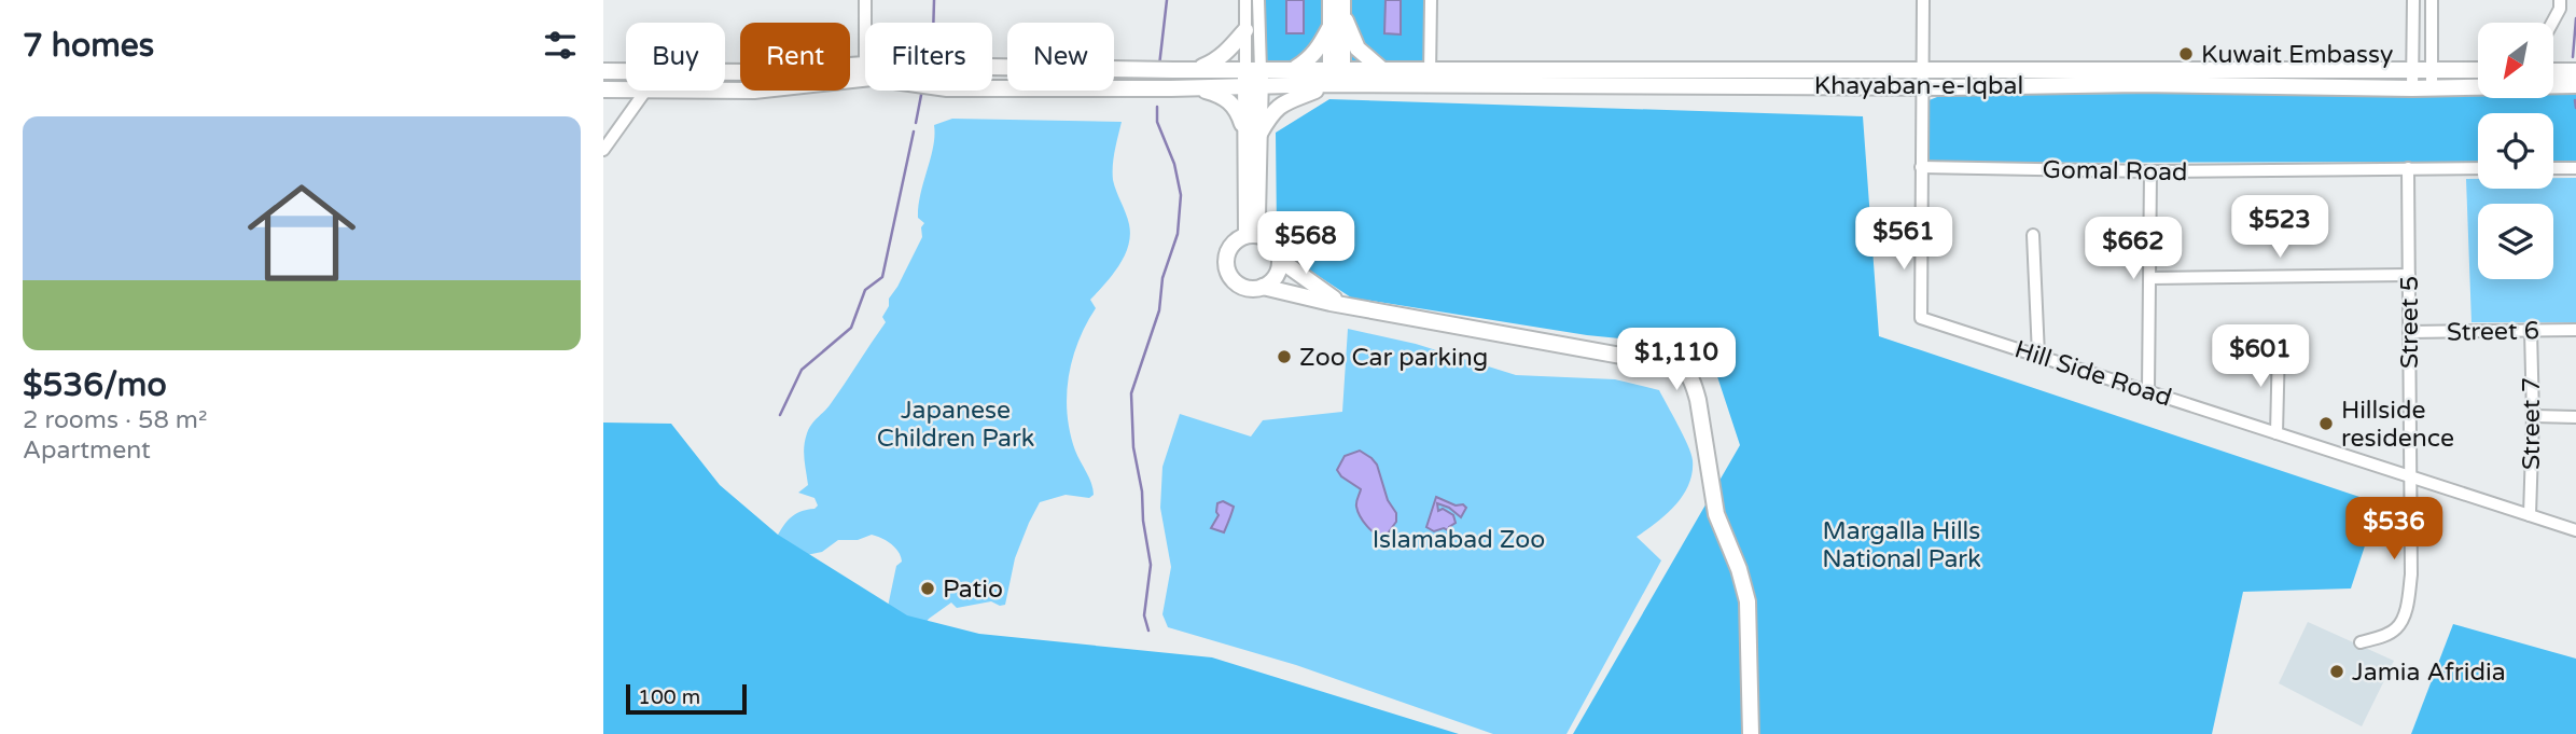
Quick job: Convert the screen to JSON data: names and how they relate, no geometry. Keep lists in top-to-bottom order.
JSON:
{
  "streets": {
    "main road": ["Khayaban-e-Iqbal"],
    "street": [
      "Gomal Road",
      "Street 5",
      "Street 6",
      "Hill Side Road",
      "Street 7"
    ]
  },
  "crossings": [
    ["Gomal Road", "Street 5"],
    ["Gomal Road", "Hill Side Road"],
    ["Street 5", "Street 6"],
    ["Street 5", "Hill Side Road"],
    ["Street 6", "Street 7"],
    ["Hill Side Road", "Street 7"]
  ],
  "parks": ["Japanese Children Park", "Margalla Hills National Park", "Islamabad Zoo"],
  "places": [
    "Kuwait Embassy",
    "Zoo Car parking",
    "Hillside residence",
    "Patio",
    "Jamia Afridia"
  ],
  "scale_bar": "100 m",
  "north": "bottom left",
  "page": {
    "heading": "7 homes",
    "chip": [
      "Buy",
      "Rent",
      "Filters",
      "New"
    ],
    "list": [
      {
        "name": "$536/mo",
        "note": "2 rooms · 58 m² · Apartment"
      }
    ],
    "price": [
      "$523",
      "$561",
      "$568",
      "$662",
      "$601",
      "$1,110",
      "$536"
    ],
    "scale": "100 m"
  }
}
